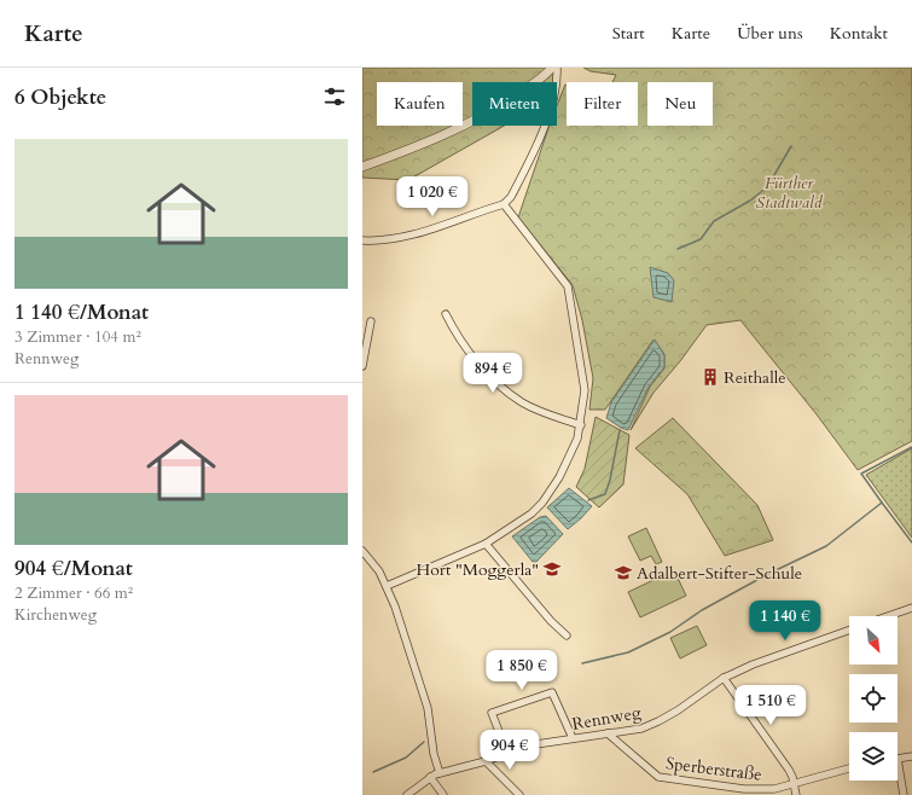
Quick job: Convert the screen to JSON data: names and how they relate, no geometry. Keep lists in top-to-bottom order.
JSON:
{
  "streets": {
    "street": ["Rennweg", "Sperberstraße"]
  },
  "crossings": [
    ["Rennweg", "Sperberstraße"]
  ],
  "parks": ["Fürther Stadtwald"],
  "places": {
    "building": ["Reithalle"],
    "school or university": ["Hort \"Moggerla\"", "Adalbert-Stifter-Schule"]
  },
  "north": "bottom right",
  "page": {
    "header": "Karte",
    "nav": [
      "Start",
      "Karte",
      "Über uns",
      "Kontakt"
    ],
    "heading": "6 Objekte",
    "chip": [
      "Kaufen",
      "Mieten",
      "Filter",
      "Neu"
    ],
    "list": [
      {
        "name": "1 140 €/Monat",
        "note": "3 Zimmer · 104 m² · Rennweg"
      },
      {
        "name": "904 €/Monat",
        "note": "2 Zimmer · 66 m² · Kirchenweg"
      }
    ],
    "price": [
      "1 020 €",
      "894 €",
      "1 140 €",
      "1 850 €",
      "1 510 €",
      "904 €"
    ]
  }
}
